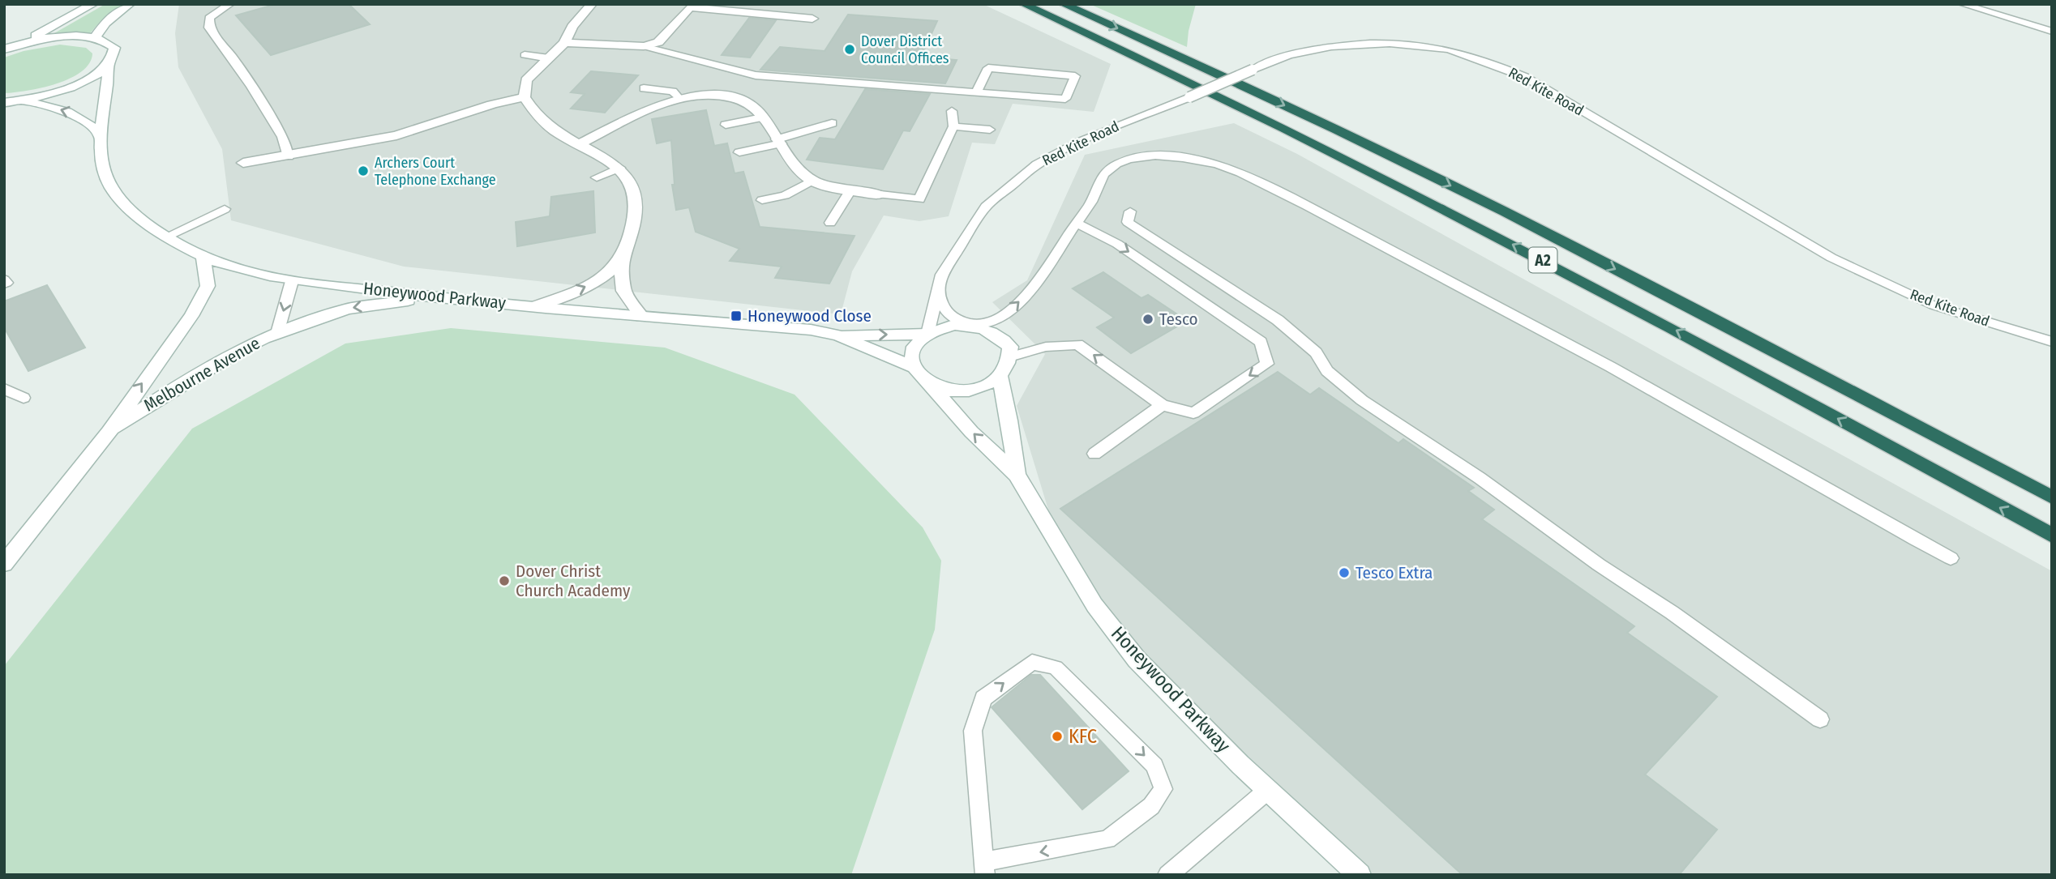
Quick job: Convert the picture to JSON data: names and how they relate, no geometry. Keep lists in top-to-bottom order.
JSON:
{
  "streets": {
    "highway": ["A2"],
    "street": ["Honeywood Parkway", "Melbourne Avenue"],
    "lane": ["Red Kite Road"]
  },
  "crossings": [
    ["Red Kite Road", "Honeywood Parkway"],
    ["Honeywood Parkway", "Melbourne Avenue"]
  ],
  "places": {
    "other": [
      "Dover District Council Offices",
      "Archers Court Telephone Exchange",
      "Tesco",
      "Tesco Extra",
      "Dover Christ Church Academy",
      "KFC"
    ],
    "transit": ["Honeywood Close"]
  }
}
